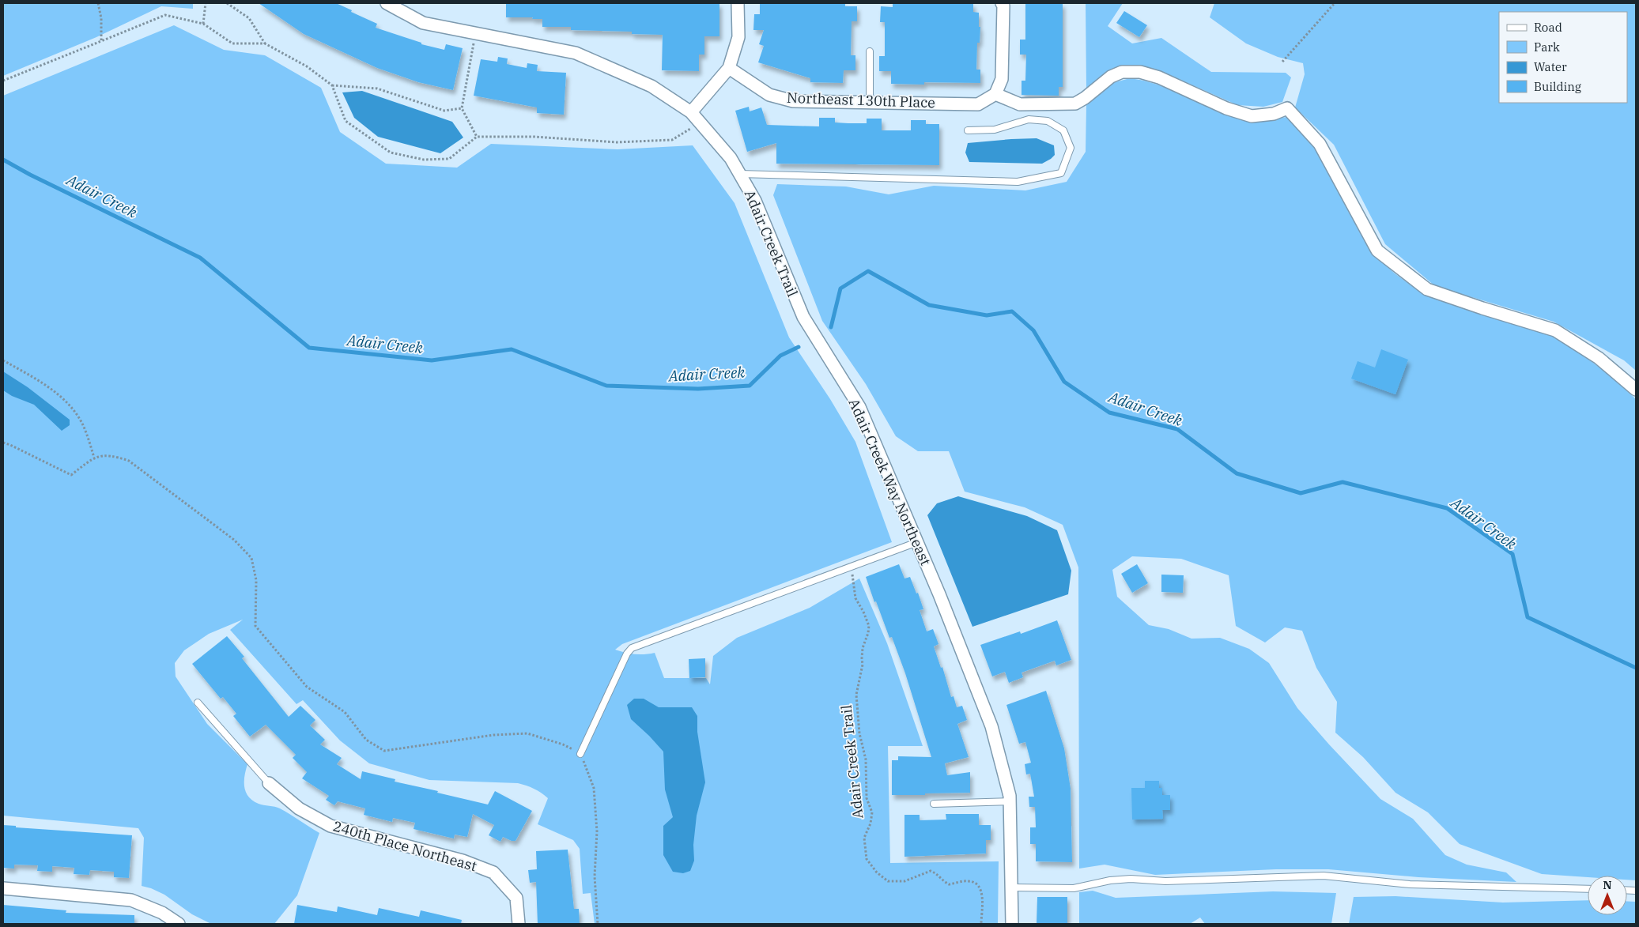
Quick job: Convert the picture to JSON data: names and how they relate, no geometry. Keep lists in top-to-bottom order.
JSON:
{
  "streets": {
    "street": ["Northeast 130th Place", "Adair Creek Way Northeast", "240th Place Northeast"],
    "path": ["Adair Creek Trail"]
  },
  "water": ["Adair Creek"],
  "legend": [
    "Road",
    "Park",
    "Water",
    "Building"
  ],
  "north": "top"
}
